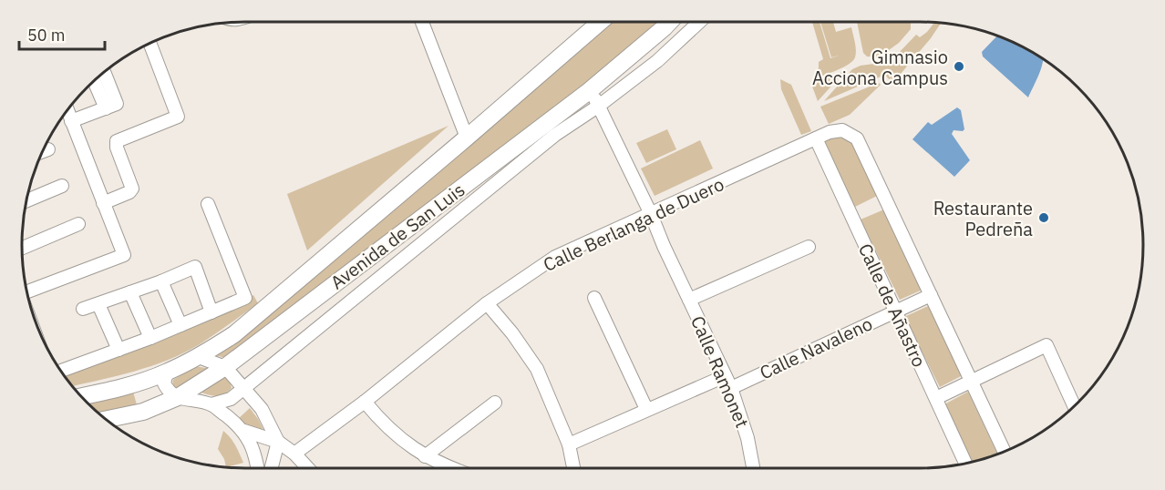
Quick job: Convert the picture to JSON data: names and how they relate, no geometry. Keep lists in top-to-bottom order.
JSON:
{
  "streets": {
    "street": [
      "Calle Berlanga de Duero",
      "Avenida de San Luis",
      "Calle de Añastro",
      "Calle Navaleno",
      "Calle Ramonet"
    ]
  },
  "crossings": [
    ["Calle Berlanga de Duero", "Calle de Añastro"],
    ["Calle Berlanga de Duero", "Calle Navaleno"],
    ["Calle Berlanga de Duero", "Calle Ramonet"],
    ["Avenida de San Luis", "Calle Ramonet"],
    ["Calle de Añastro", "Calle Navaleno"],
    ["Calle Navaleno", "Calle Ramonet"]
  ],
  "places": ["Gimnasio Acciona Campus", "Restaurante Pedreña"],
  "scale_bar": "50 m"
}
